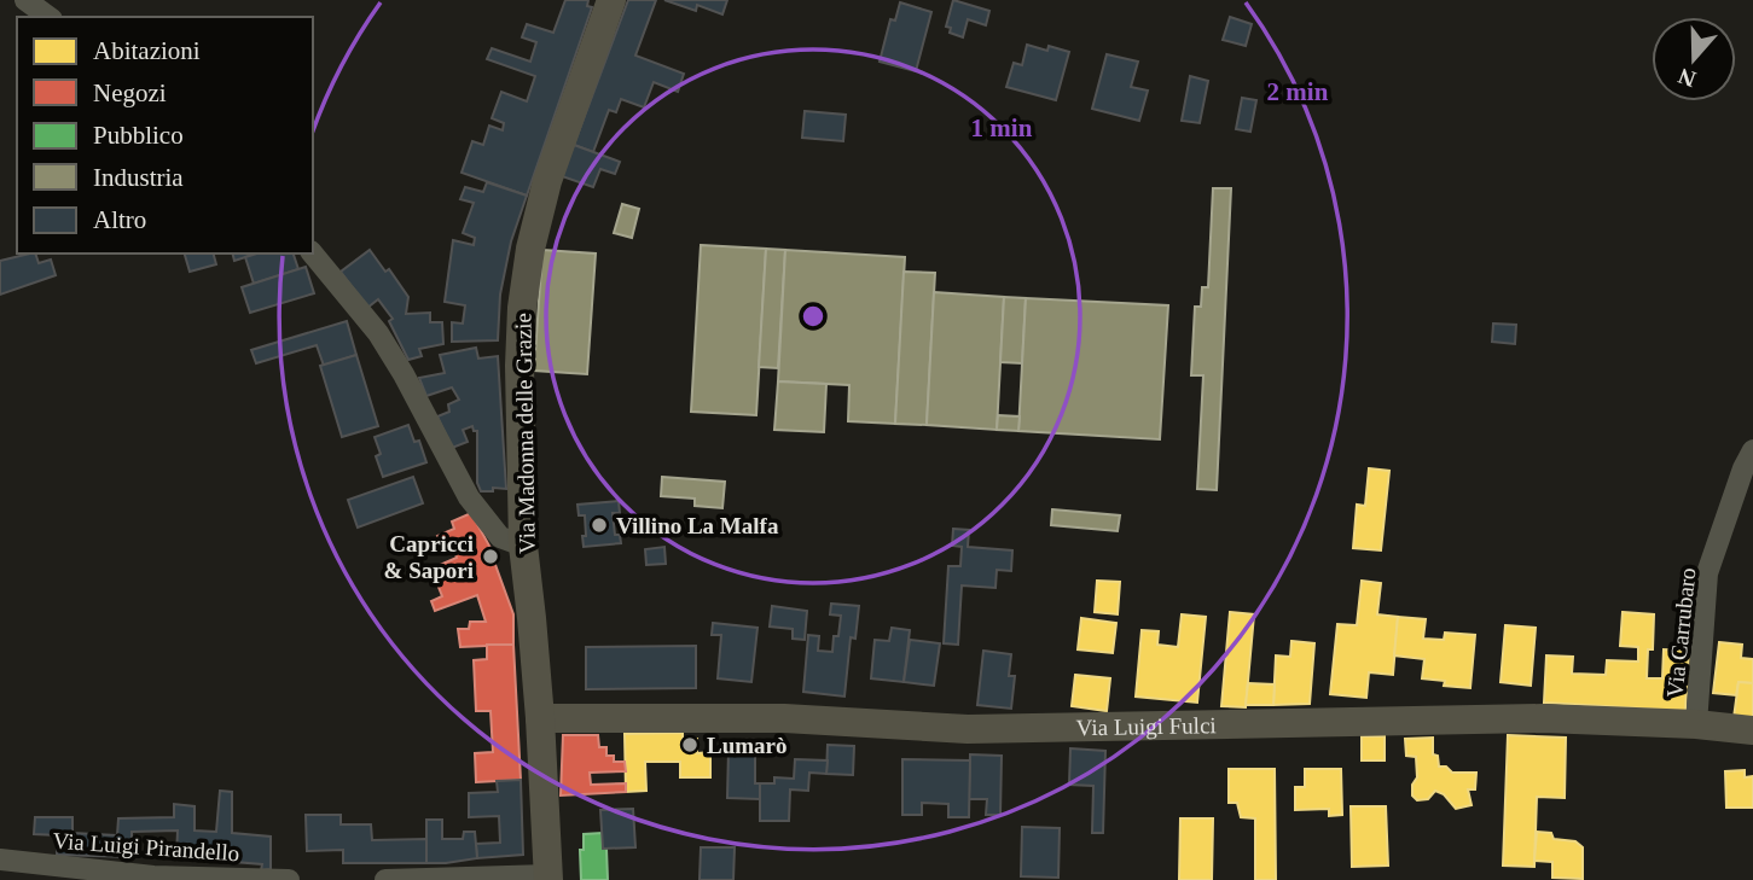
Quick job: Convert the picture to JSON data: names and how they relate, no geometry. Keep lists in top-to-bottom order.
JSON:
{
  "streets": {
    "street": [
      "Via Madonna delle Grazie",
      "Via Carrubaro",
      "Via Luigi Fulci",
      "Via Luigi Pirandello"
    ]
  },
  "crossings": [
    ["Via Madonna delle Grazie", "Via Luigi Fulci"],
    ["Via Carrubaro", "Via Luigi Fulci"]
  ],
  "places": ["Villino La Malfa", "Capricci & Sapori", "Lumarò"],
  "legend": [
    "Abitazioni",
    "Negozi",
    "Pubblico",
    "Industria",
    "Altro"
  ],
  "north": "bottom",
  "rings": ["2 min", "1 min"]
}
